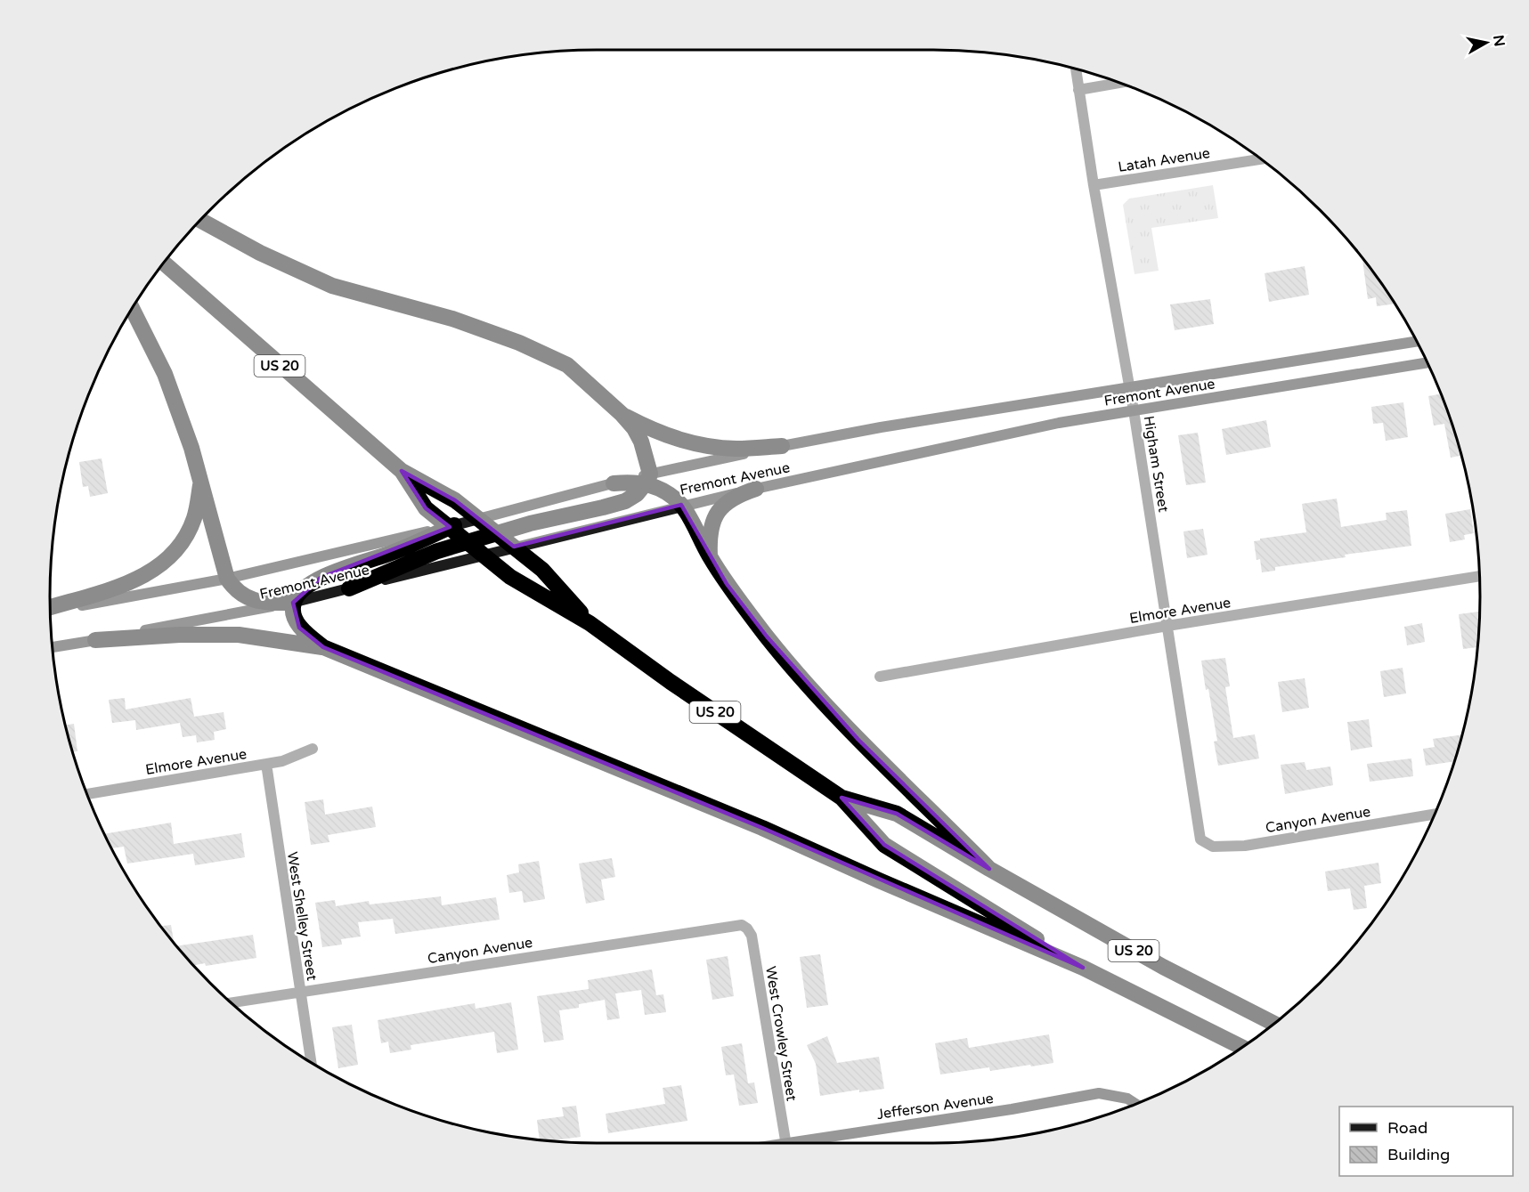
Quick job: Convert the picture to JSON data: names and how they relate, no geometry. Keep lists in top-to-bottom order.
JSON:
{
  "streets": {
    "highway": ["US 20"],
    "street": [
      "Latah Avenue",
      "Fremont Avenue",
      "Higham Street",
      "Elmore Avenue",
      "Canyon Avenue",
      "West Shelley Street",
      "West Crowley Street",
      "Jefferson Avenue"
    ]
  },
  "crossings": [
    ["Latah Avenue", "Higham Street"],
    ["Fremont Avenue", "Higham Street"],
    ["Higham Street", "Elmore Avenue"],
    ["Higham Street", "Canyon Avenue"],
    ["Elmore Avenue", "West Shelley Street"],
    ["Canyon Avenue", "West Shelley Street"],
    ["Canyon Avenue", "West Crowley Street"]
  ],
  "legend": ["Road", "Building"],
  "north": "right"
}
